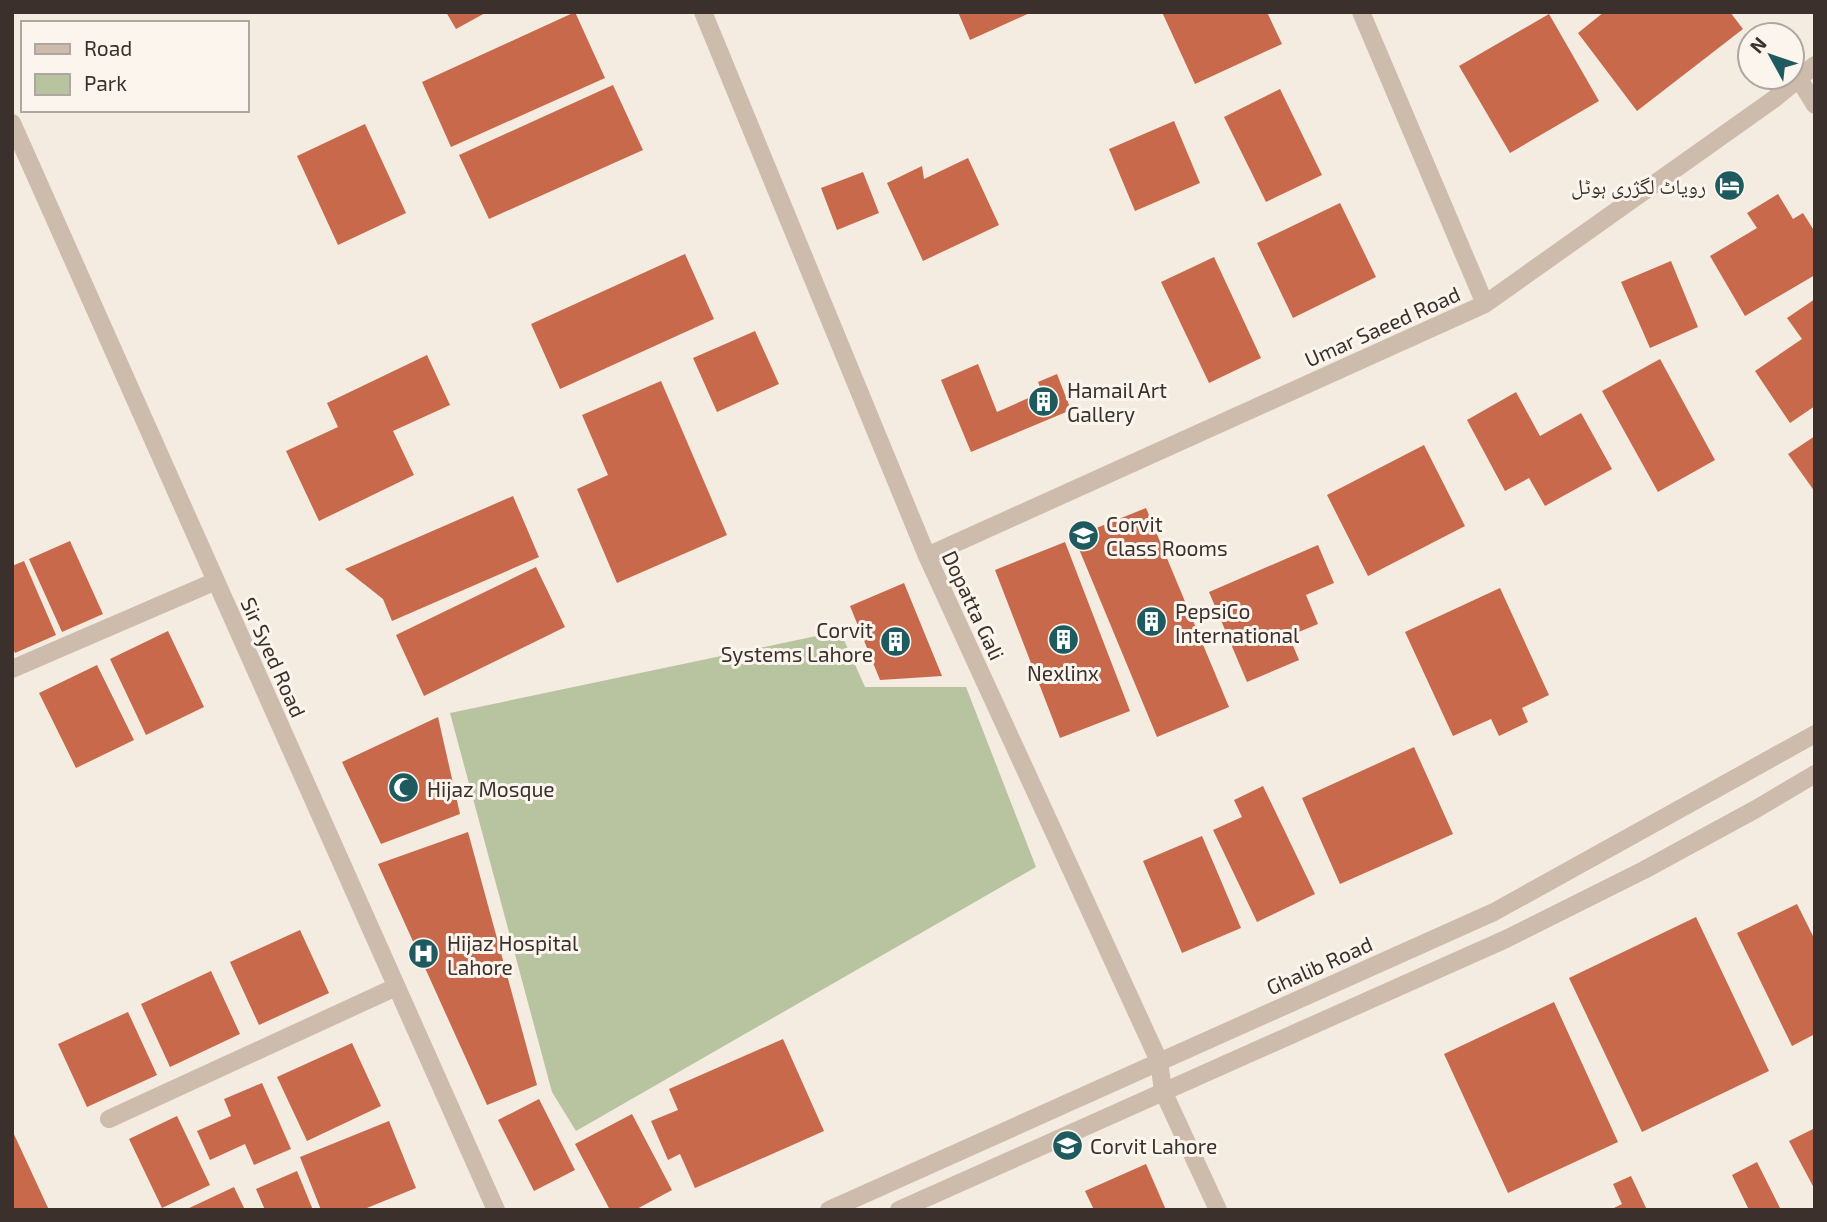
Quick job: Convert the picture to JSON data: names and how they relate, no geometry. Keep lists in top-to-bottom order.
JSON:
{
  "streets": {
    "street": [
      "Umar Saeed Road",
      "Dopatta Gali",
      "Sir Syed Road",
      "Ghalib Road"
    ]
  },
  "crossings": [
    ["Umar Saeed Road", "Dopatta Gali"],
    ["Dopatta Gali", "Ghalib Road"]
  ],
  "places": {
    "hotel": ["رویاٹ لگژری ہوٹل"],
    "building": [
      "Hamail Art Gallery",
      "PepsiCo International",
      "Nexlinx",
      "Corvit Systems Lahore"
    ],
    "school or university": ["Corvit Class Rooms", "Corvit Lahore"],
    "mosque": ["Hijaz Mosque"],
    "hospital": ["Hijaz Hospital Lahore"]
  },
  "legend": ["Road", "Park"],
  "north": "top left"
}
